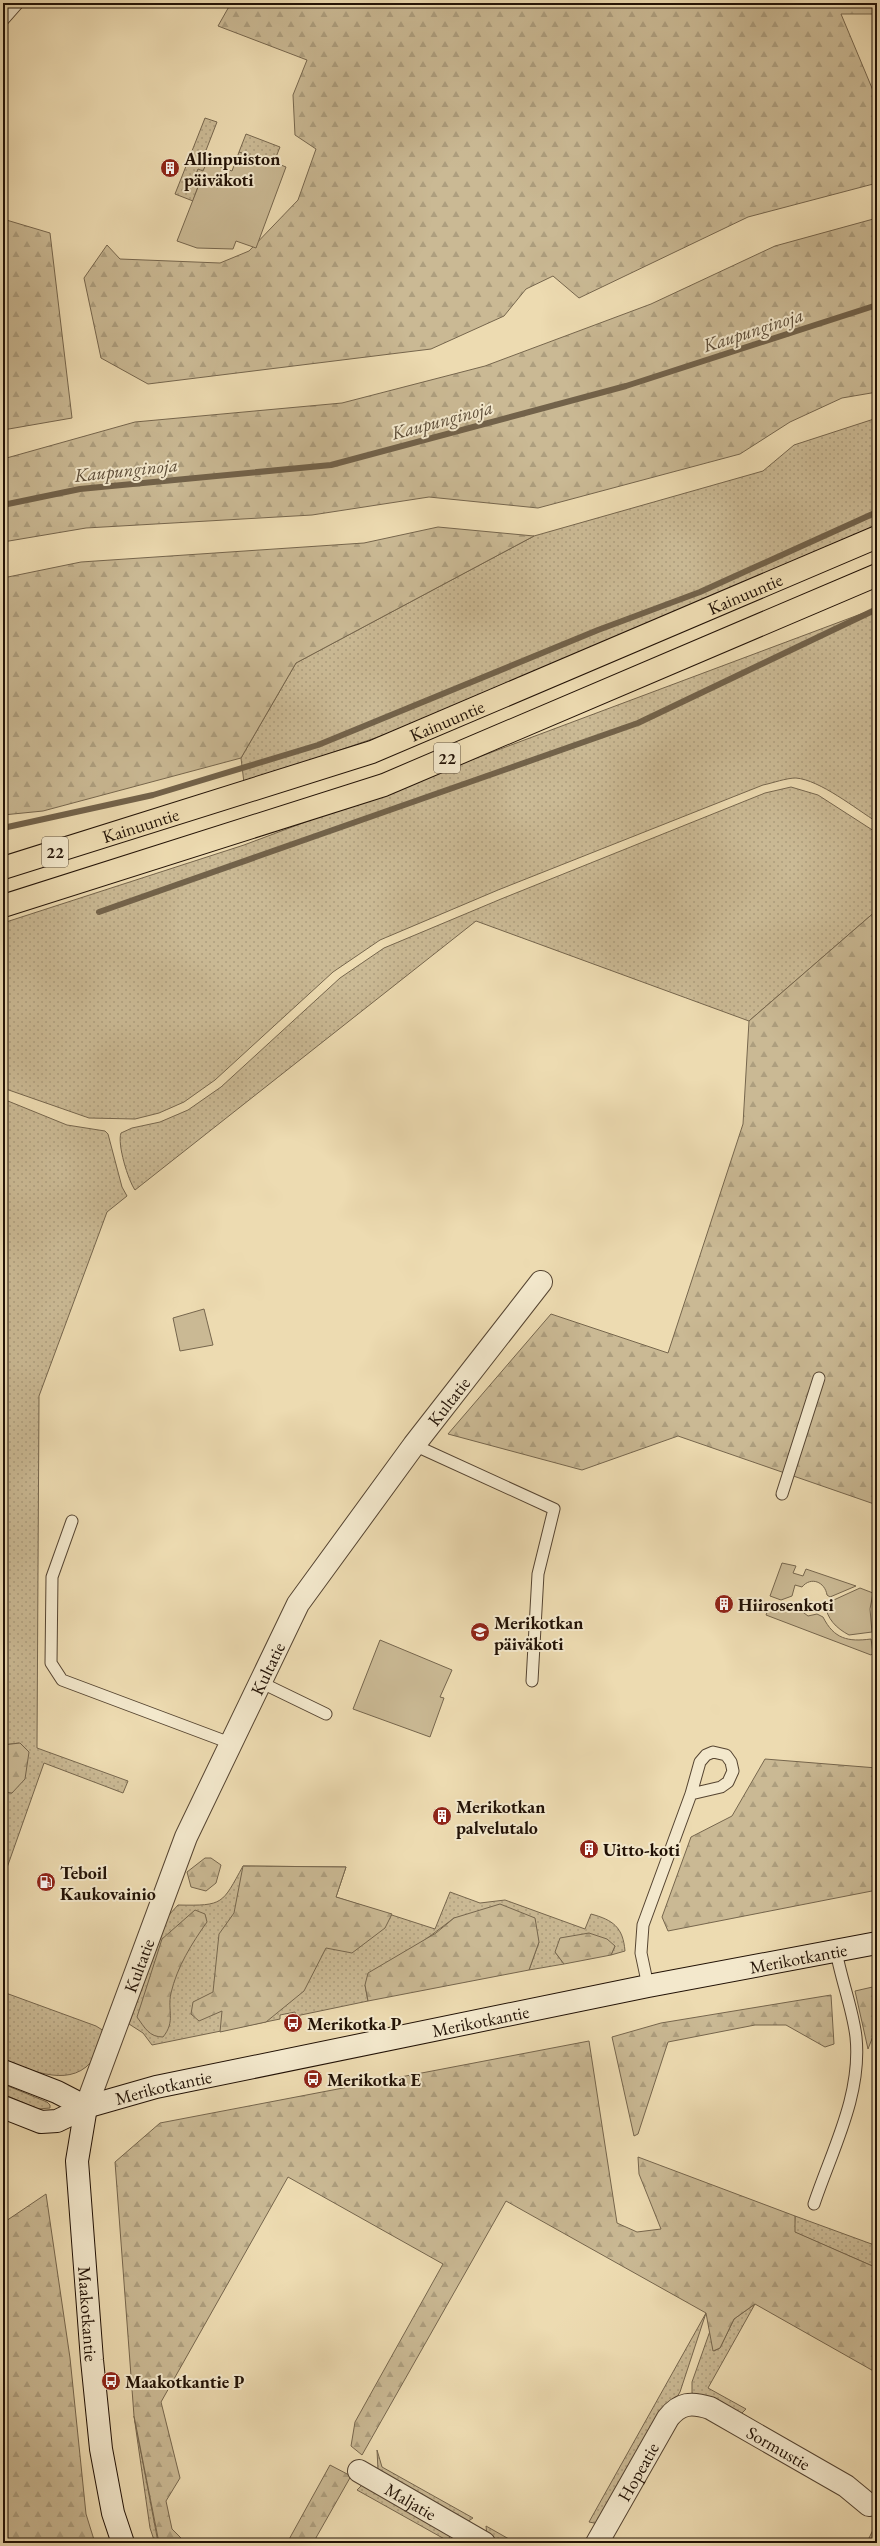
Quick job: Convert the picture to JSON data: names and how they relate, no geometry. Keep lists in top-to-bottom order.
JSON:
{
  "streets": {
    "highway": ["Kainuuntie", "22"],
    "street": [
      "Kultatie",
      "Merikotkantie",
      "Maakotkantie",
      "Sormustie",
      "Hopeatie",
      "Maljatie"
    ]
  },
  "crossings": [
    ["Kultatie", "Merikotkantie"],
    ["Kultatie", "Maakotkantie"],
    ["Merikotkantie", "Maakotkantie"],
    ["Sormustie", "Hopeatie"]
  ],
  "water": ["Kaupunginoja"],
  "places": {
    "building": [
      "Allinpuiston päiväkoti",
      "Hiirosenkoti",
      "Merikotkan palvelutalo",
      "Uitto-koti"
    ],
    "school or university": ["Merikotkan päiväkoti"],
    "fuel station": ["Teboil Kaukovainio"],
    "bus stop": ["Merikotka P", "Merikotka E", "Maakotkantie P"]
  }
}
